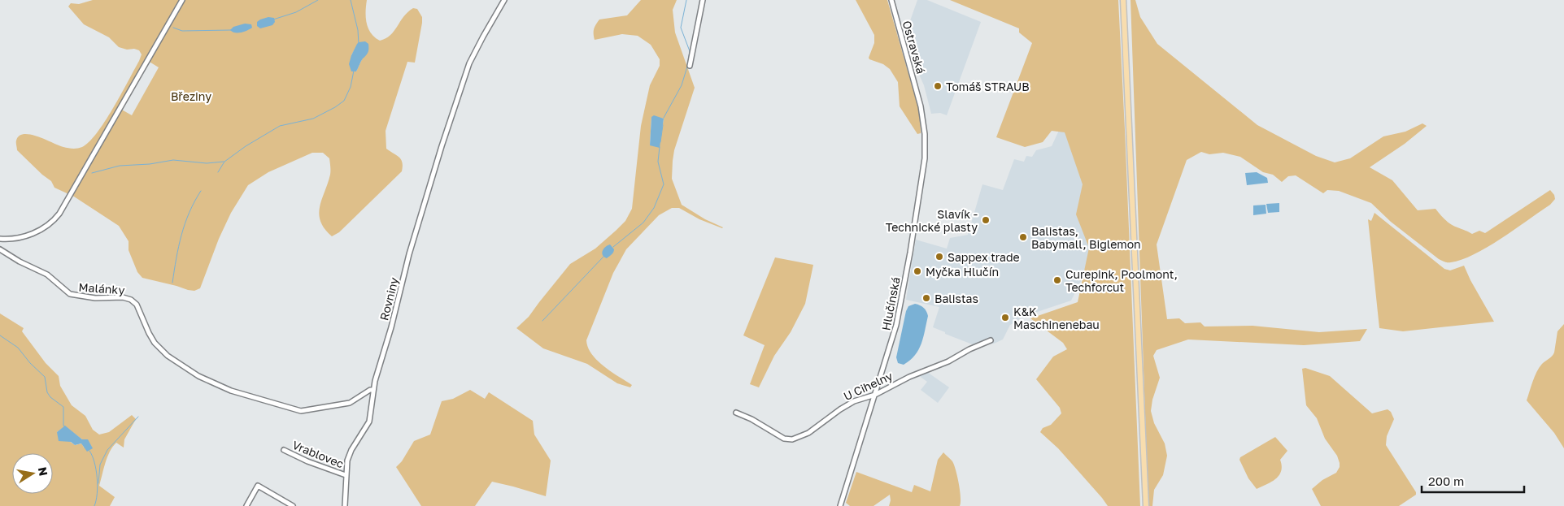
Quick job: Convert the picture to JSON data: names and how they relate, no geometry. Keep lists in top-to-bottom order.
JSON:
{
  "streets": {
    "street": [
      "Ostravská",
      "Malánky",
      "Rovniny",
      "Hlučínská",
      "U Cihelny",
      "Vrablovec"
    ]
  },
  "crossings": [
    ["Ostravská", "Hlučínská"],
    ["Malánky", "Rovniny"],
    ["Malánky", "Vrablovec"],
    ["Rovniny", "Vrablovec"],
    ["Hlučínská", "U Cihelny"]
  ],
  "parks": ["Březiny"],
  "places": [
    "Tomáš STRAUB",
    "Slavík - Technické plasty",
    "Balistas, Babymall, Biglemon",
    "Sappex trade",
    "Myčka Hlučín",
    "Curepink, Poolmont, Techforcut",
    "Balistas",
    "K&K Maschinenebau"
  ],
  "scale_bar": "200 m",
  "north": "right"
}
